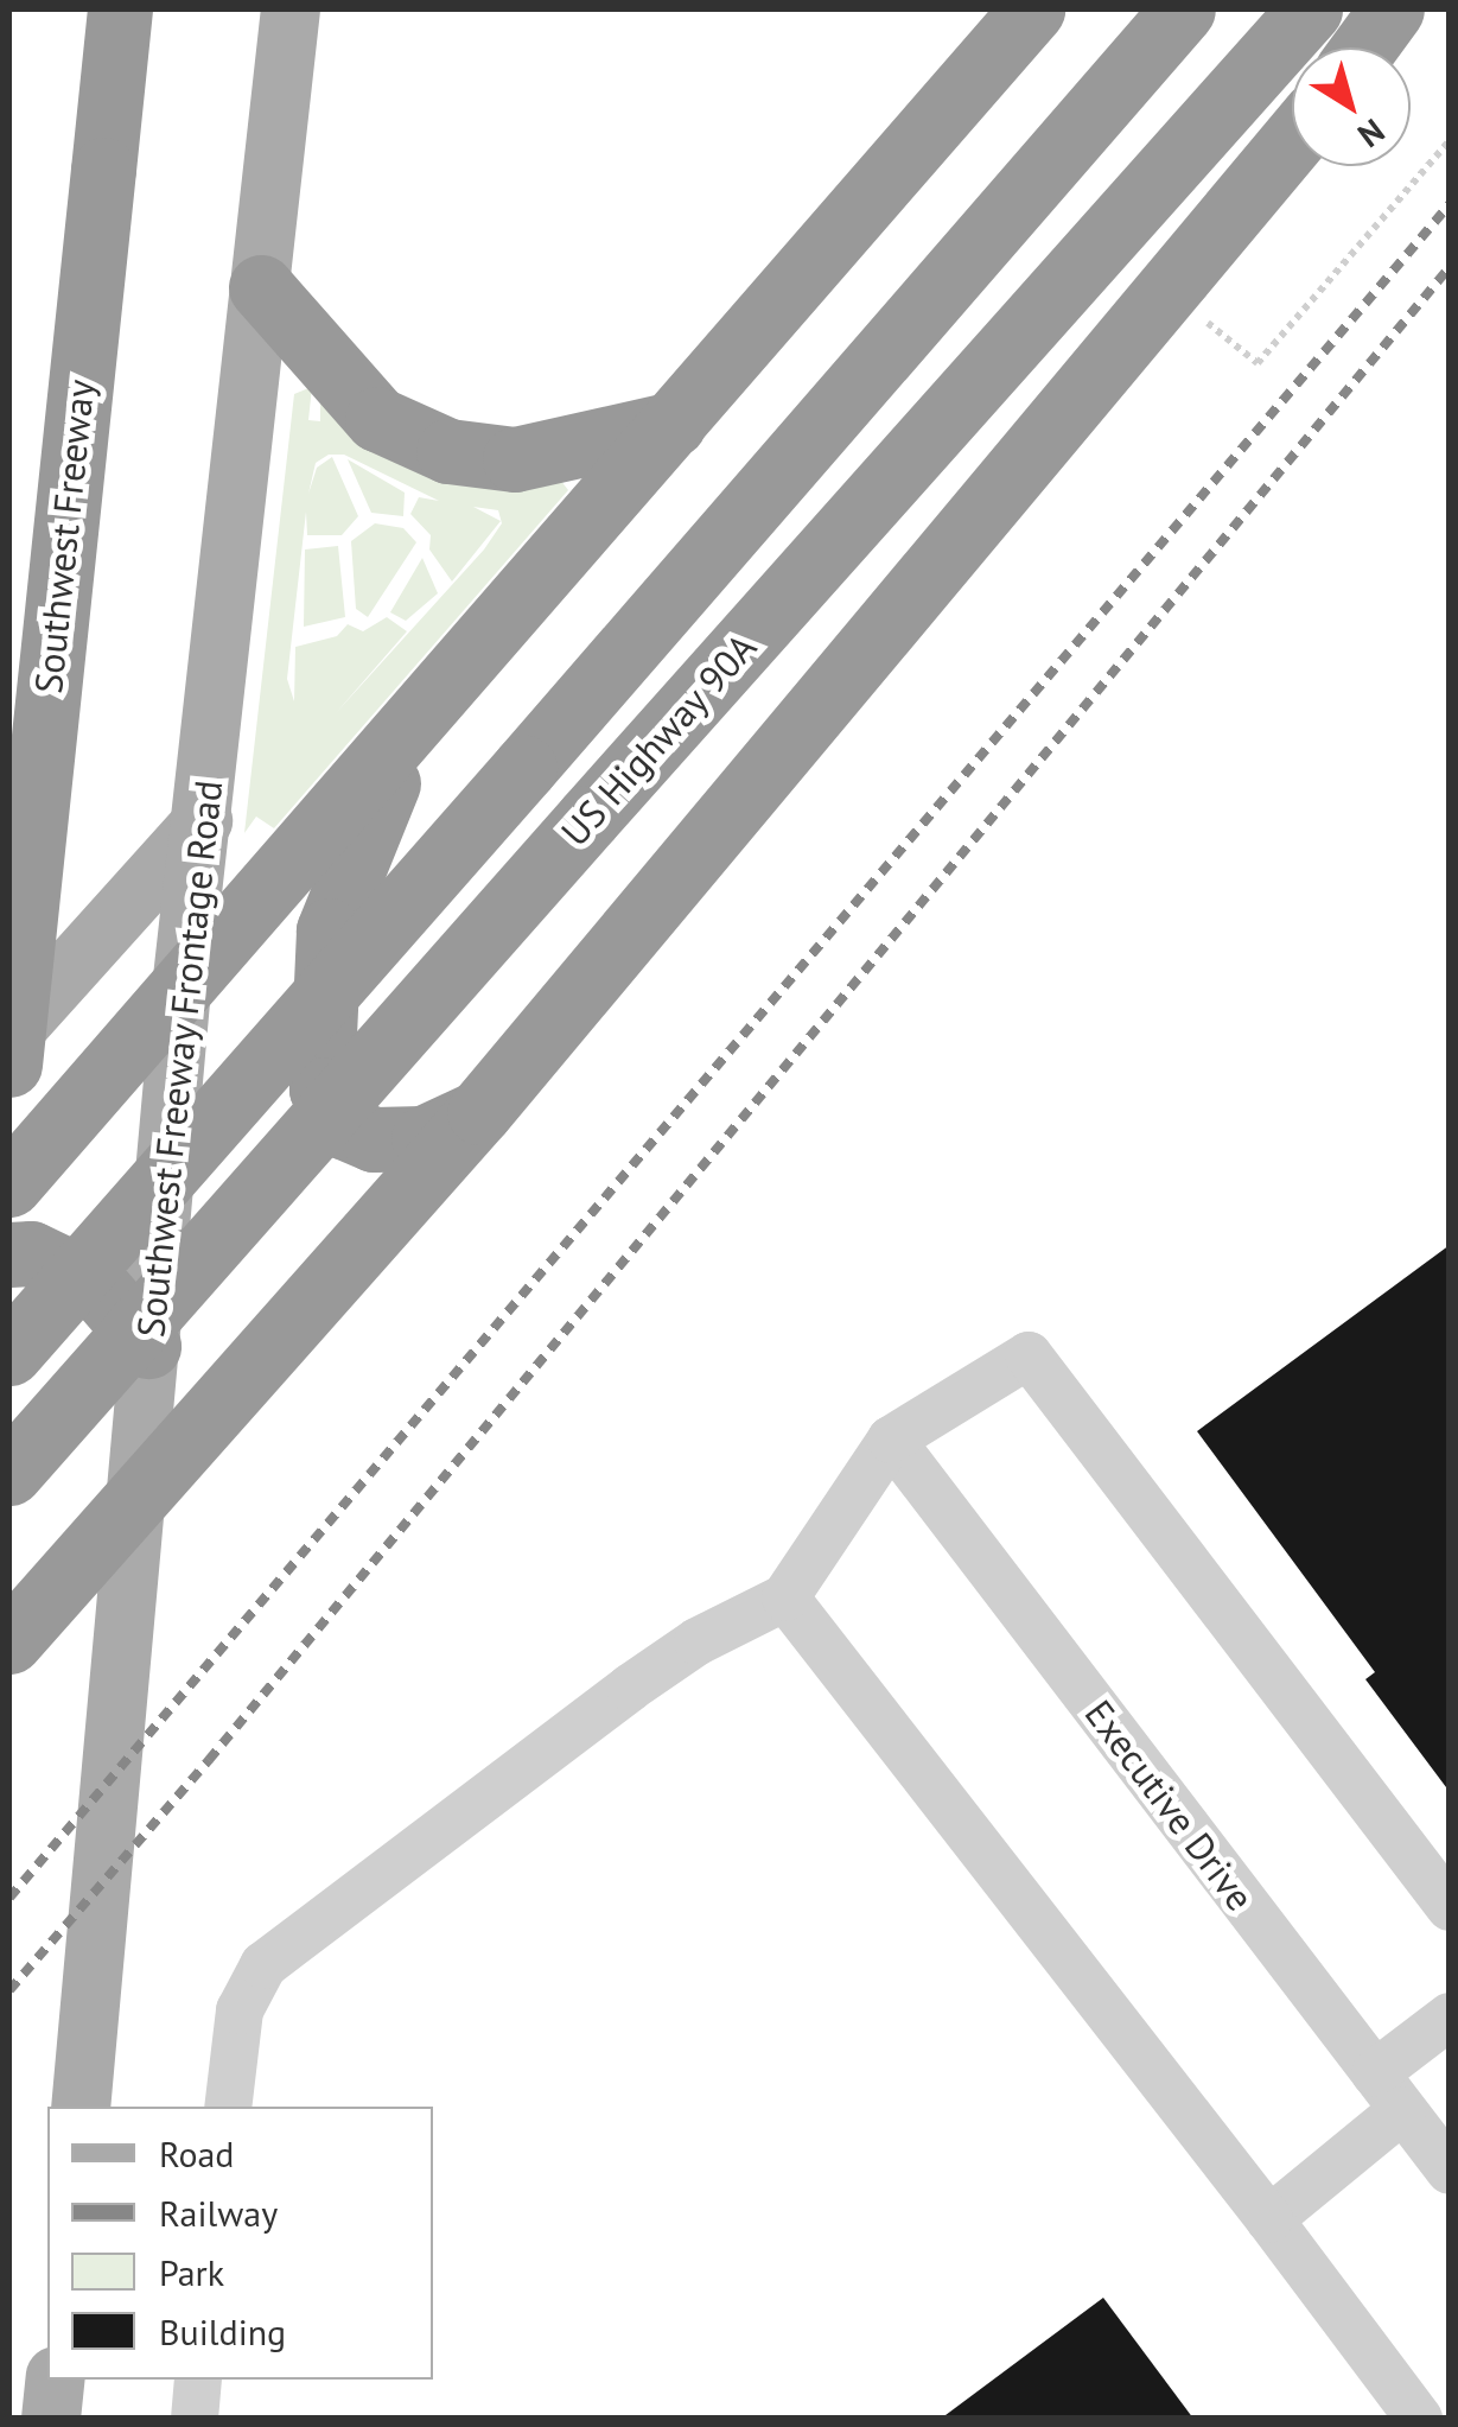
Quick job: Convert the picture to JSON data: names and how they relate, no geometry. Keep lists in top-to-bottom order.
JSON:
{
  "streets": {
    "highway": ["Southwest Freeway", "US Highway 90A"],
    "main road": ["Southwest Freeway Frontage Road"],
    "street": ["Executive Drive"]
  },
  "legend": [
    "Road",
    "Railway",
    "Park",
    "Building"
  ],
  "north": "bottom right"
}
